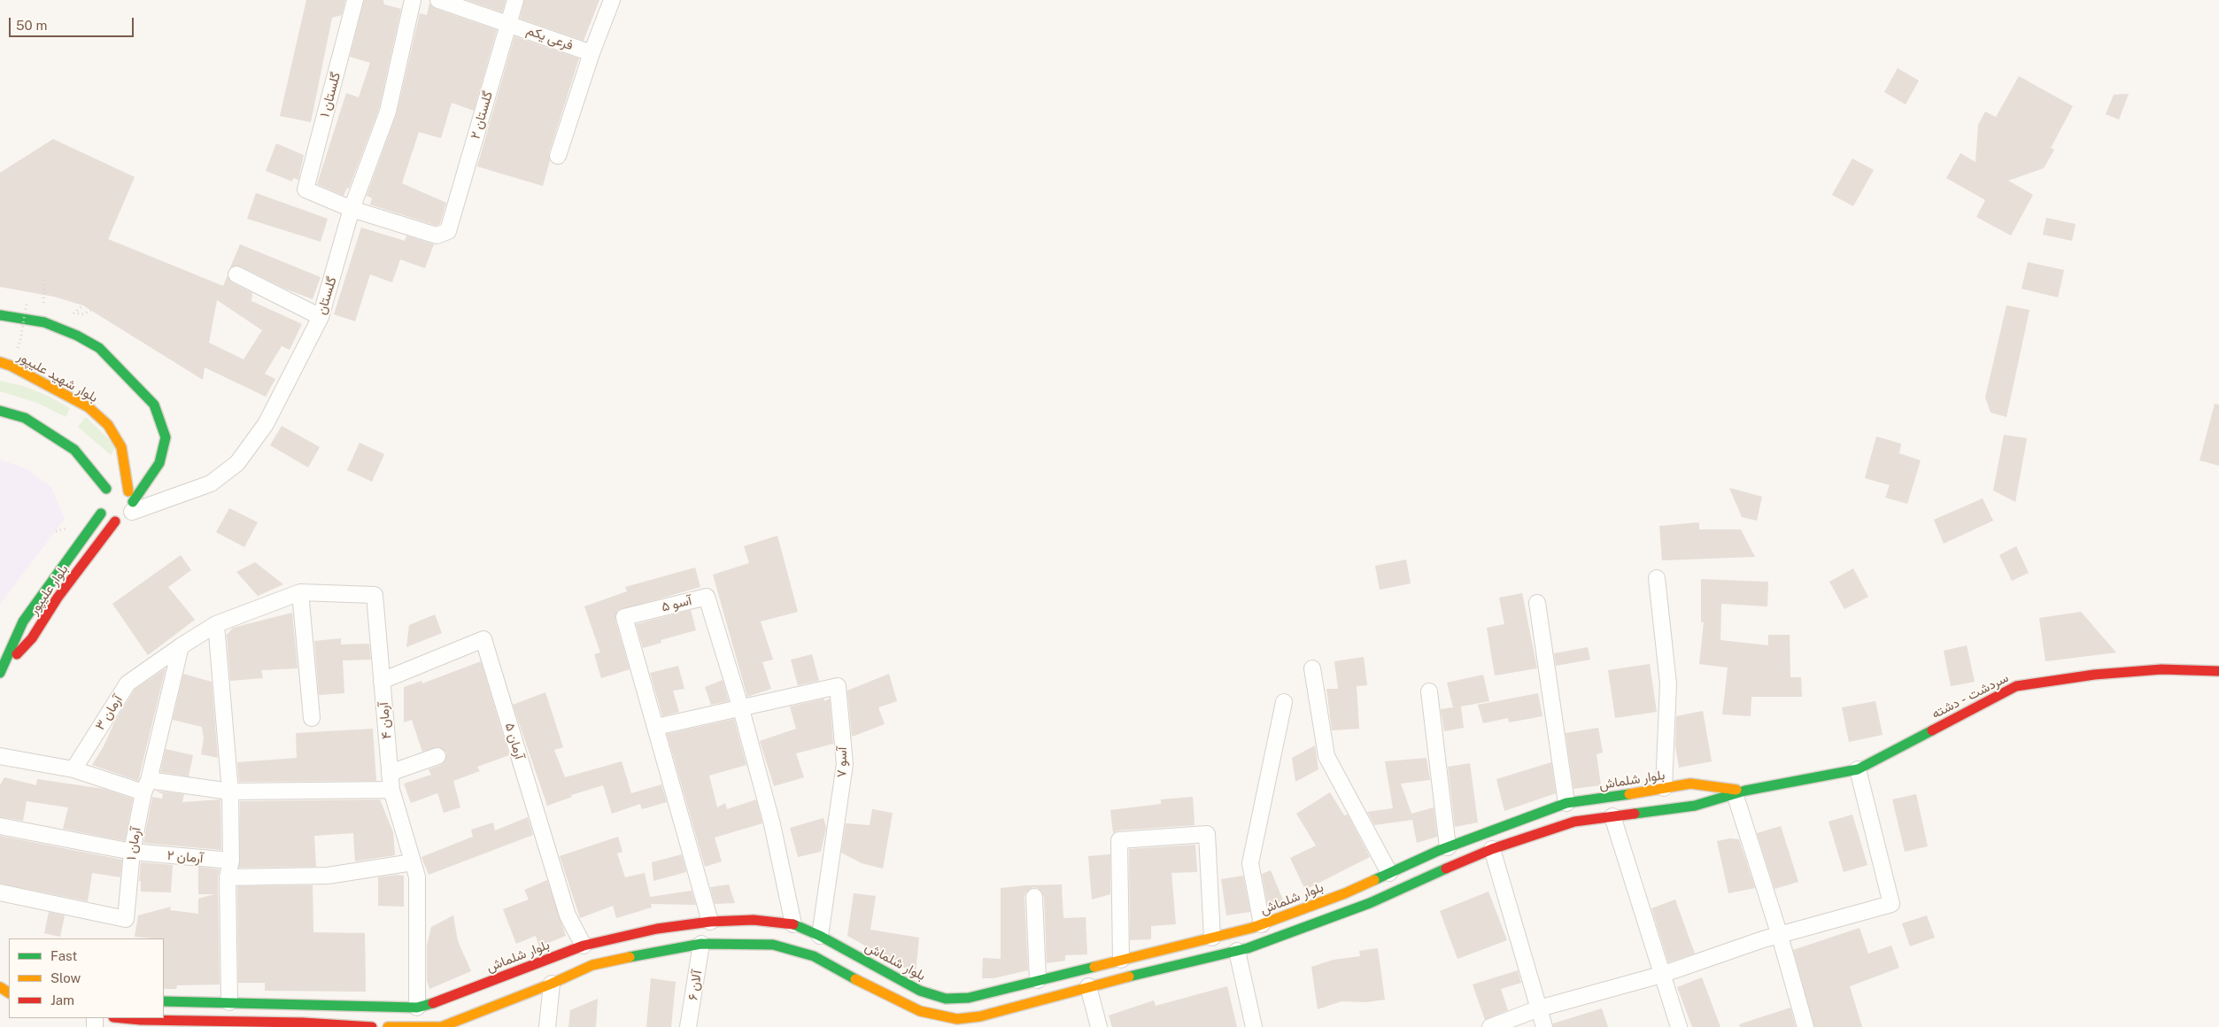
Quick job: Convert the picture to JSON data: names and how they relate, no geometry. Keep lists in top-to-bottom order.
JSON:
{
  "streets": {
    "main road": [
      "بلوار شهید علیپور",
      "بلوار علیپور",
      "سردشت - دشته",
      "بلوار شلماش"
    ],
    "street": [
      "فرعی یکم",
      "گلستان ۱",
      "گلستان ۲",
      "گلستان",
      "آسو ۵",
      "آرمان ۳",
      "آرمان ۴",
      "آرمان ۵",
      "آسو ۷",
      "آرمان ۱",
      "آرمان ۲",
      "آلان ۶"
    ]
  },
  "crossings": [
    ["فرعی یکم", "گلستان ۲"],
    ["گلستان ۱", "گلستان ۲"],
    ["گلستان ۱", "گلستان"],
    ["گلستان ۲", "گلستان"],
    ["گلستان", "بلوار شهید علیپور"],
    ["گلستان", "بلوار علیپور"],
    ["بلوار شهید علیپور", "بلوار علیپور"],
    ["آسو ۵", "آسو ۷"],
    ["آسو ۵", "بلوار شلماش"],
    ["سردشت - دشته", "بلوار شلماش"],
    ["آرمان ۳", "آرمان ۴"],
    ["آرمان ۳", "آرمان ۱"],
    ["آرمان ۴", "آرمان ۵"],
    ["آرمان ۴", "بلوار شلماش"],
    ["آرمان ۵", "بلوار شلماش"],
    ["آسو ۷", "بلوار شلماش"],
    ["آرمان ۱", "آرمان ۲"]
  ],
  "legend": ["Fast", "Slow", "Jam"],
  "scale_bar": "50 m"
}
